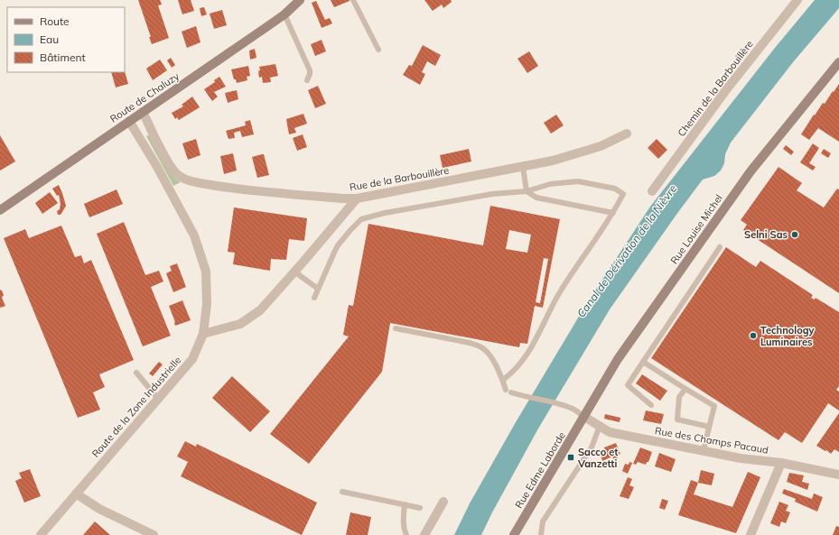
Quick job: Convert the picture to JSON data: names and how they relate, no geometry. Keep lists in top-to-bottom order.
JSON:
{
  "streets": {
    "street": [
      "Chemin de la Barbouillère",
      "Route de Chaluzy",
      "Rue de la Barbouillère",
      "Rue Louise Michel",
      "Route de la Zone Industrielle",
      "Rue des Champs Pacaud",
      "Rue Edme Laborde"
    ]
  },
  "crossings": [
    ["Route de Chaluzy", "Rue de la Barbouillère"],
    ["Route de Chaluzy", "Route de la Zone Industrielle"],
    ["Rue Louise Michel", "Rue des Champs Pacaud"],
    ["Rue Louise Michel", "Rue Edme Laborde"],
    ["Rue des Champs Pacaud", "Rue Edme Laborde"]
  ],
  "water": ["Canal de Dérivation de la Nièvre"],
  "places": {
    "other": ["Selni Sas", "Technology Luminaires"],
    "transit": ["Sacco et Vanzetti"]
  },
  "legend": ["Route", "Eau", "Bâtiment"]
}
